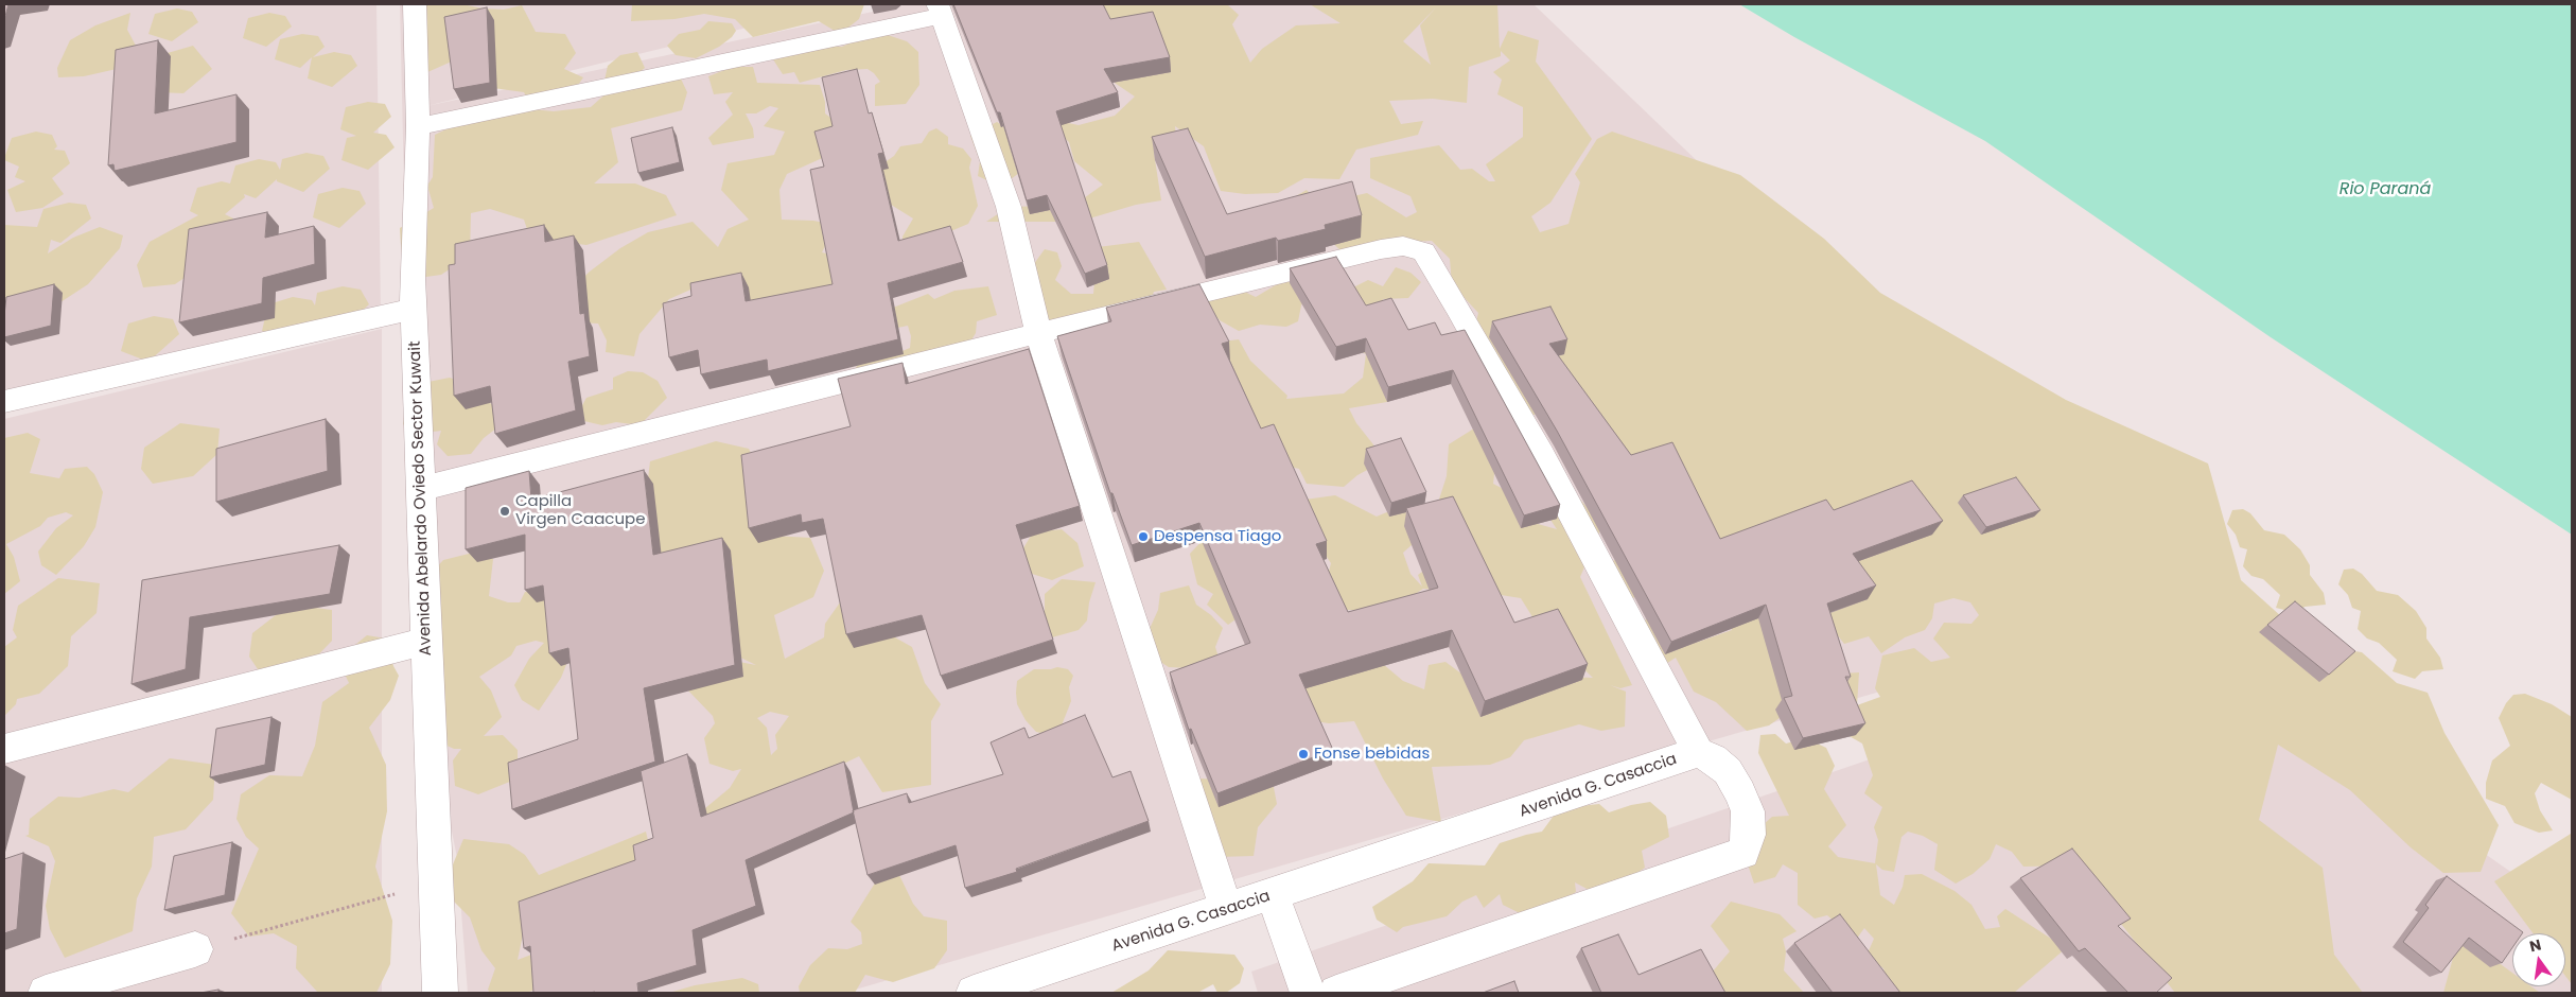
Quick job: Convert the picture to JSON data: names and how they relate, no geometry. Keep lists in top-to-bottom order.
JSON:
{
  "streets": {
    "street": ["Avenida Abelardo Oviedo Sector Kuwait", "Avenida G. Casaccia"]
  },
  "water": ["Rio Paraná"],
  "places": ["Capilla Virgen Caacupe", "Despensa Tiago", "Fonse bebidas"],
  "north": "top"
}
